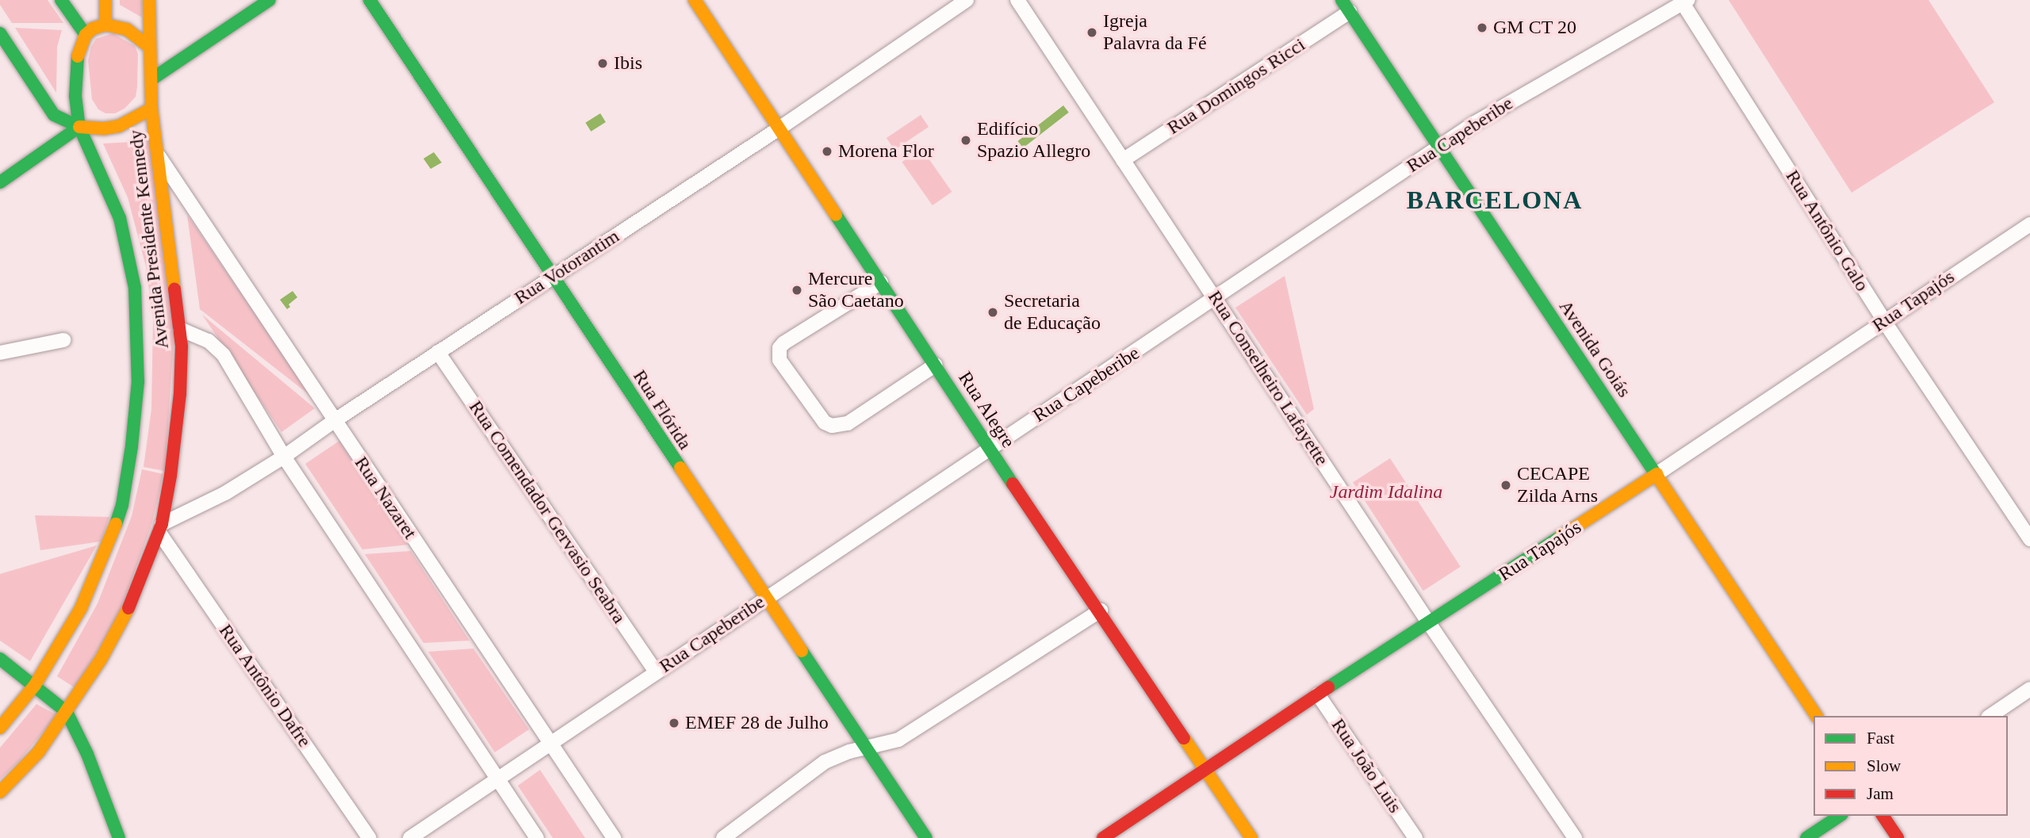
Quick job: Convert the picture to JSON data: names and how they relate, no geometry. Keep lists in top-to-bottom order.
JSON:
{
  "streets": {
    "main road": [
      "Avenida Presidente Kennedy",
      "Rua Tapajós",
      "Avenida Goiás",
      "Rua Flórida",
      "Rua Alegre"
    ],
    "street": [
      "Rua Domingos Ricci",
      "Rua Capeberibe",
      "Rua Antônio Galo",
      "Rua Votorantim",
      "Rua Conselheiro Lafayette",
      "Rua Nazaret",
      "Rua Comendador Gervasio Seabra",
      "Rua Antônio Dafre",
      "Rua João Luis"
    ]
  },
  "crossings": [
    ["Rua Domingos Ricci", "Avenida Goiás"],
    ["Rua Domingos Ricci", "Rua Conselheiro Lafayette"],
    ["Rua Capeberibe", "Rua Antônio Galo"],
    ["Rua Capeberibe", "Avenida Goiás"],
    ["Rua Capeberibe", "Rua Conselheiro Lafayette"],
    ["Rua Capeberibe", "Rua Flórida"],
    ["Rua Capeberibe", "Rua Alegre"],
    ["Rua Capeberibe", "Rua Nazaret"],
    ["Rua Capeberibe", "Rua Comendador Gervasio Seabra"],
    ["Rua Antônio Galo", "Rua Tapajós"],
    ["Avenida Presidente Kennedy", "Rua Votorantim"],
    ["Avenida Presidente Kennedy", "Rua Nazaret"],
    ["Avenida Presidente Kennedy", "Rua Antônio Dafre"],
    ["Rua Votorantim", "Rua Flórida"],
    ["Rua Votorantim", "Rua Alegre"],
    ["Rua Votorantim", "Rua Nazaret"],
    ["Rua Votorantim", "Rua Comendador Gervasio Seabra"],
    ["Rua Votorantim", "Rua Antônio Dafre"],
    ["Rua Tapajós", "Avenida Goiás"],
    ["Rua Tapajós", "Rua Conselheiro Lafayette"],
    ["Rua Tapajós", "Rua Alegre"],
    ["Rua Tapajós", "Rua João Luis"]
  ],
  "districts": ["BARCELONA"],
  "parks": ["Jardim Idalina"],
  "places": [
    "GM CT 20",
    "Igreja Palavra da Fé",
    "Ibis",
    "Edifício Spazio Allegro",
    "Morena Flor",
    "Mercure São Caetano",
    "Secretaria de Educação",
    "CECAPE Zilda Arns",
    "EMEF 28 de Julho"
  ],
  "legend": ["Fast", "Slow", "Jam"]
}
